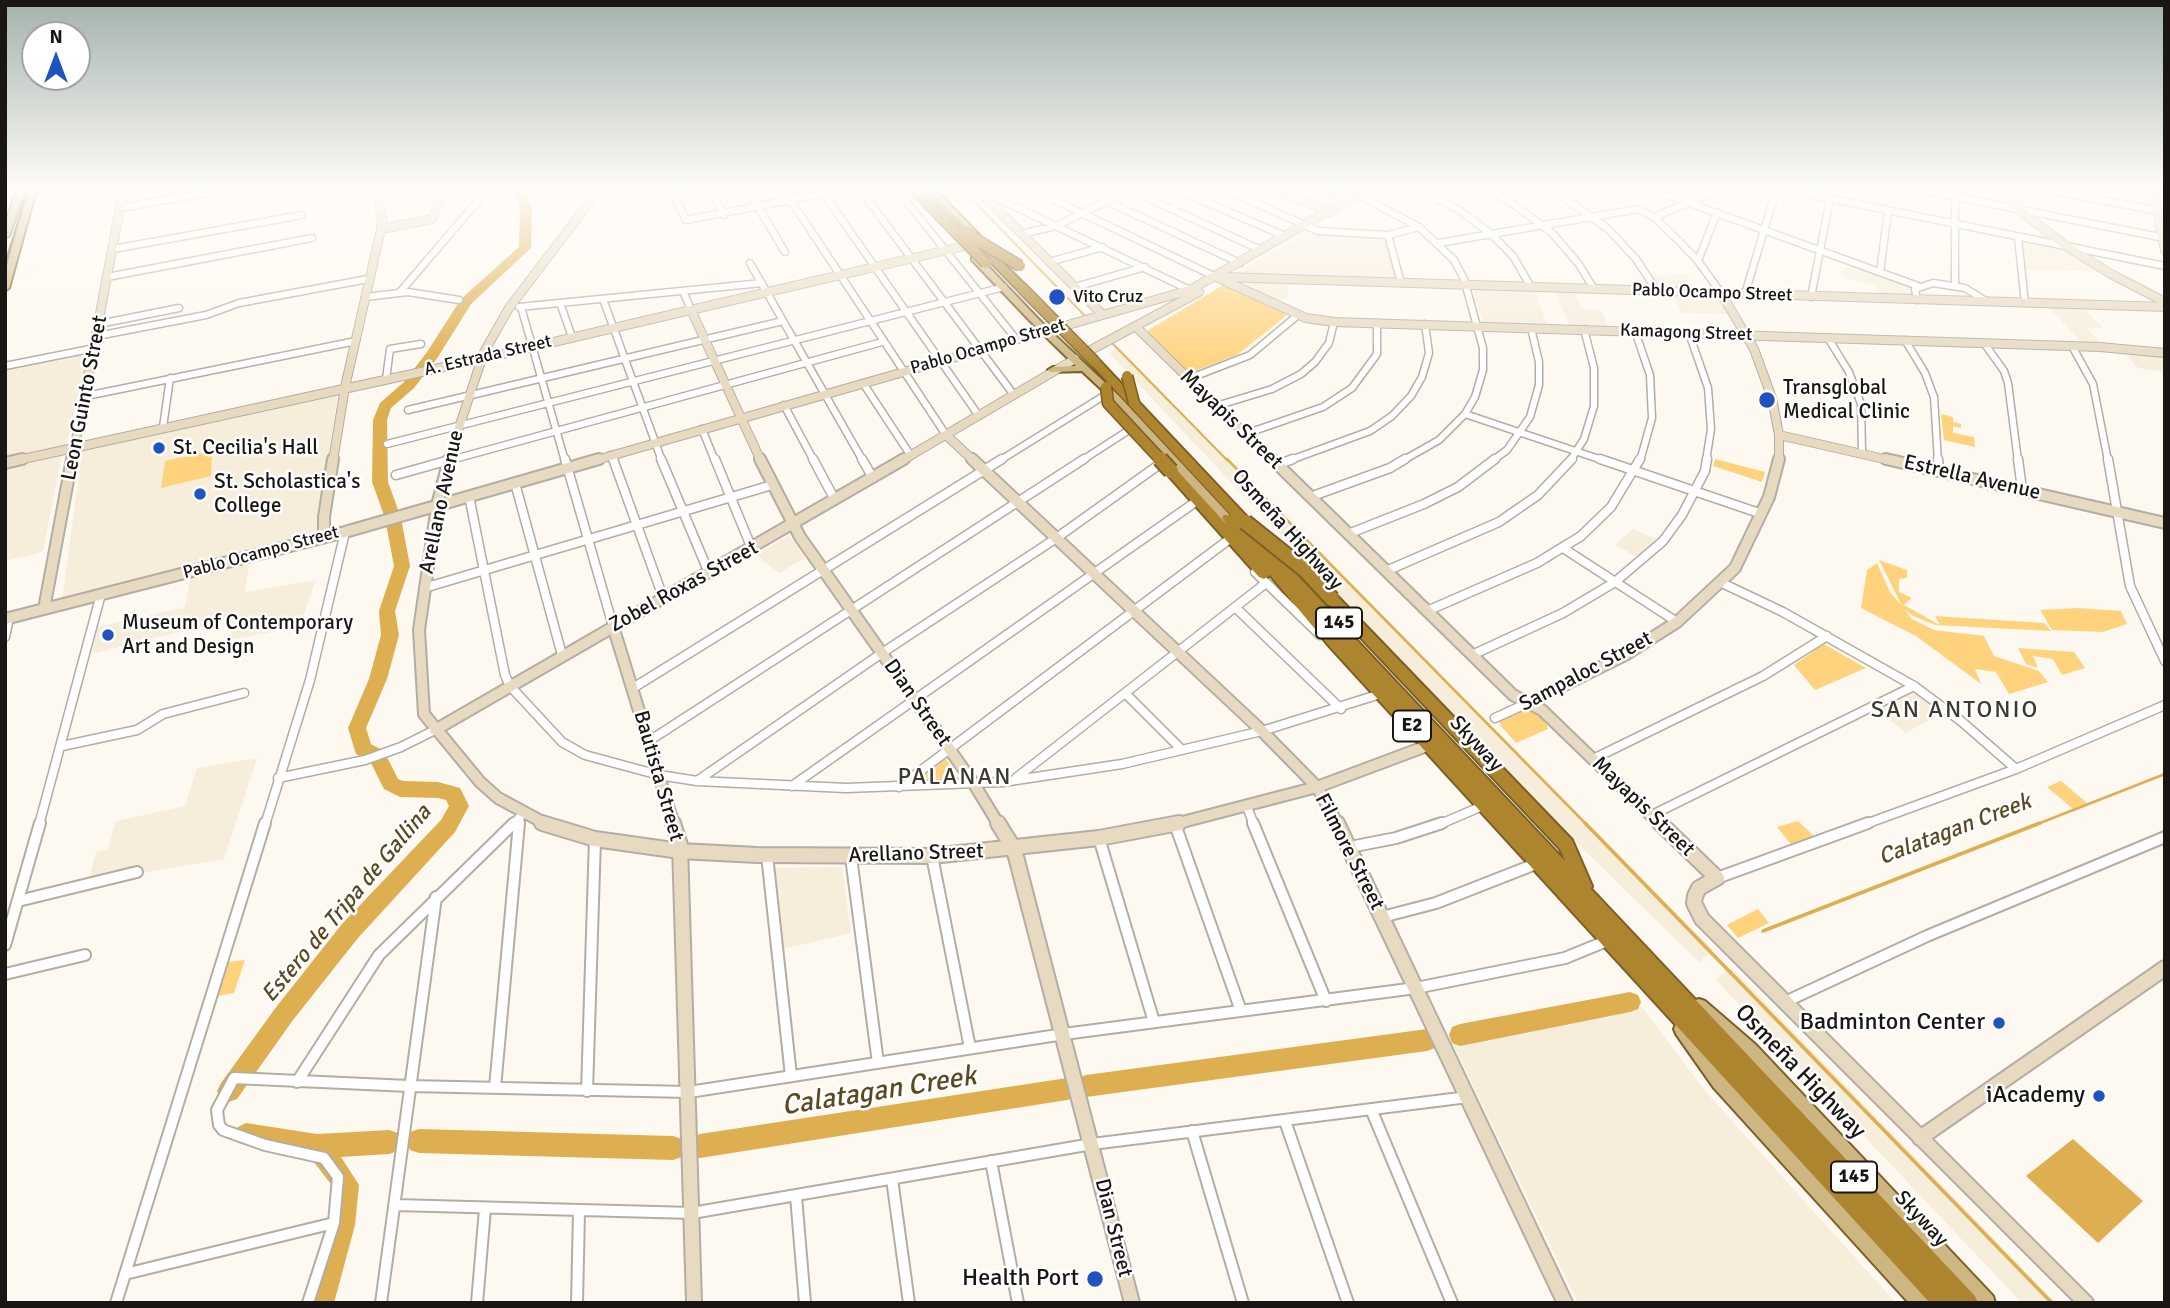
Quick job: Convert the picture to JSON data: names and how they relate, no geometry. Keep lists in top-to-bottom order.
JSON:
{
  "streets": {
    "highway": ["E2", "Skyway"],
    "main road": ["Osmeña Highway", "145"],
    "street": [
      "Pablo Ocampo Street",
      "Kamagong Street",
      "A. Estrada Street",
      "Leon Guinto Street",
      "Mayapis Street",
      "Estrella Avenue",
      "Arellano Avenue",
      "Zobel Roxas Street",
      "Sampaloc Street",
      "Dian Street",
      "Bautista Street",
      "Filmore Street",
      "Arellano Street"
    ]
  },
  "crossings": [
    ["Pablo Ocampo Street", "Kamagong Street"],
    ["Pablo Ocampo Street", "Leon Guinto Street"],
    ["Pablo Ocampo Street", "Arellano Avenue"],
    ["Pablo Ocampo Street", "Osmeña Highway"],
    ["Pablo Ocampo Street", "Zobel Roxas Street"],
    ["Pablo Ocampo Street", "Sampaloc Street"],
    ["Pablo Ocampo Street", "Dian Street"],
    ["Pablo Ocampo Street", "Bautista Street"],
    ["Kamagong Street", "Zobel Roxas Street"],
    ["Kamagong Street", "Sampaloc Street"],
    ["A. Estrada Street", "Leon Guinto Street"],
    ["A. Estrada Street", "Arellano Avenue"],
    ["A. Estrada Street", "Dian Street"],
    ["A. Estrada Street", "Bautista Street"],
    ["Mayapis Street", "Zobel Roxas Street"],
    ["Mayapis Street", "Sampaloc Street"],
    ["Estrella Avenue", "Sampaloc Street"],
    ["Arellano Avenue", "Zobel Roxas Street"],
    ["Arellano Avenue", "Arellano Street"],
    ["Osmeña Highway", "Zobel Roxas Street"],
    ["Osmeña Highway", "Skyway"],
    ["Osmeña Highway", "Arellano Street"],
    ["Zobel Roxas Street", "Dian Street"],
    ["Zobel Roxas Street", "Bautista Street"],
    ["Zobel Roxas Street", "Filmore Street"],
    ["Zobel Roxas Street", "Arellano Street"],
    ["Dian Street", "Arellano Street"],
    ["Bautista Street", "Arellano Street"],
    ["Filmore Street", "Arellano Street"]
  ],
  "districts": ["SAN ANTONIO", "PALANAN"],
  "water": ["Calatagan Creek", "Estero de Tripa de Gallina"],
  "places": [
    "Vito Cruz",
    "Transglobal Medical Clinic",
    "St. Cecilia's Hall",
    "St. Scholastica's College",
    "Museum of Contemporary Art and Design",
    "Badminton Center",
    "iAcademy",
    "Health Port"
  ],
  "north": "top"
}
